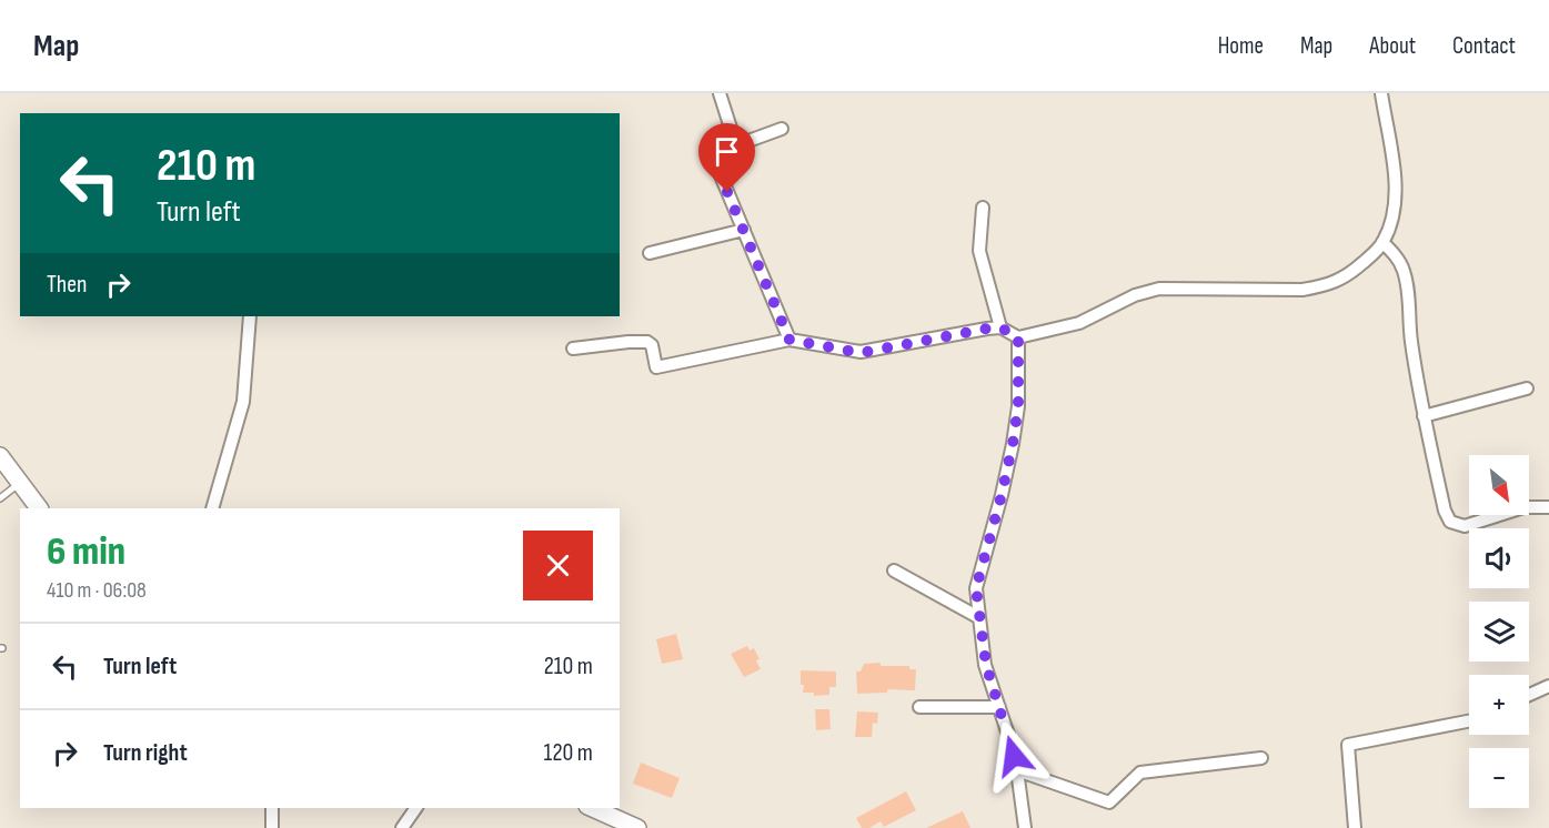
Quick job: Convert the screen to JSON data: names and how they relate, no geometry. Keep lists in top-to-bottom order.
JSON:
{
  "north": "bottom right",
  "page": {
    "header": "Map",
    "nav": [
      "Home",
      "Map",
      "About",
      "Contact"
    ],
    "turn": ["210 m", "Turn left"],
    "then": "Then",
    "map_buttons": ["+", "−"],
    "heading": ["6 min", "410 m · 06:08"],
    "list": [
      {
        "name": "Turn left",
        "value": "210 m"
      },
      {
        "name": "Turn right",
        "value": "120 m"
      }
    ]
  }
}
